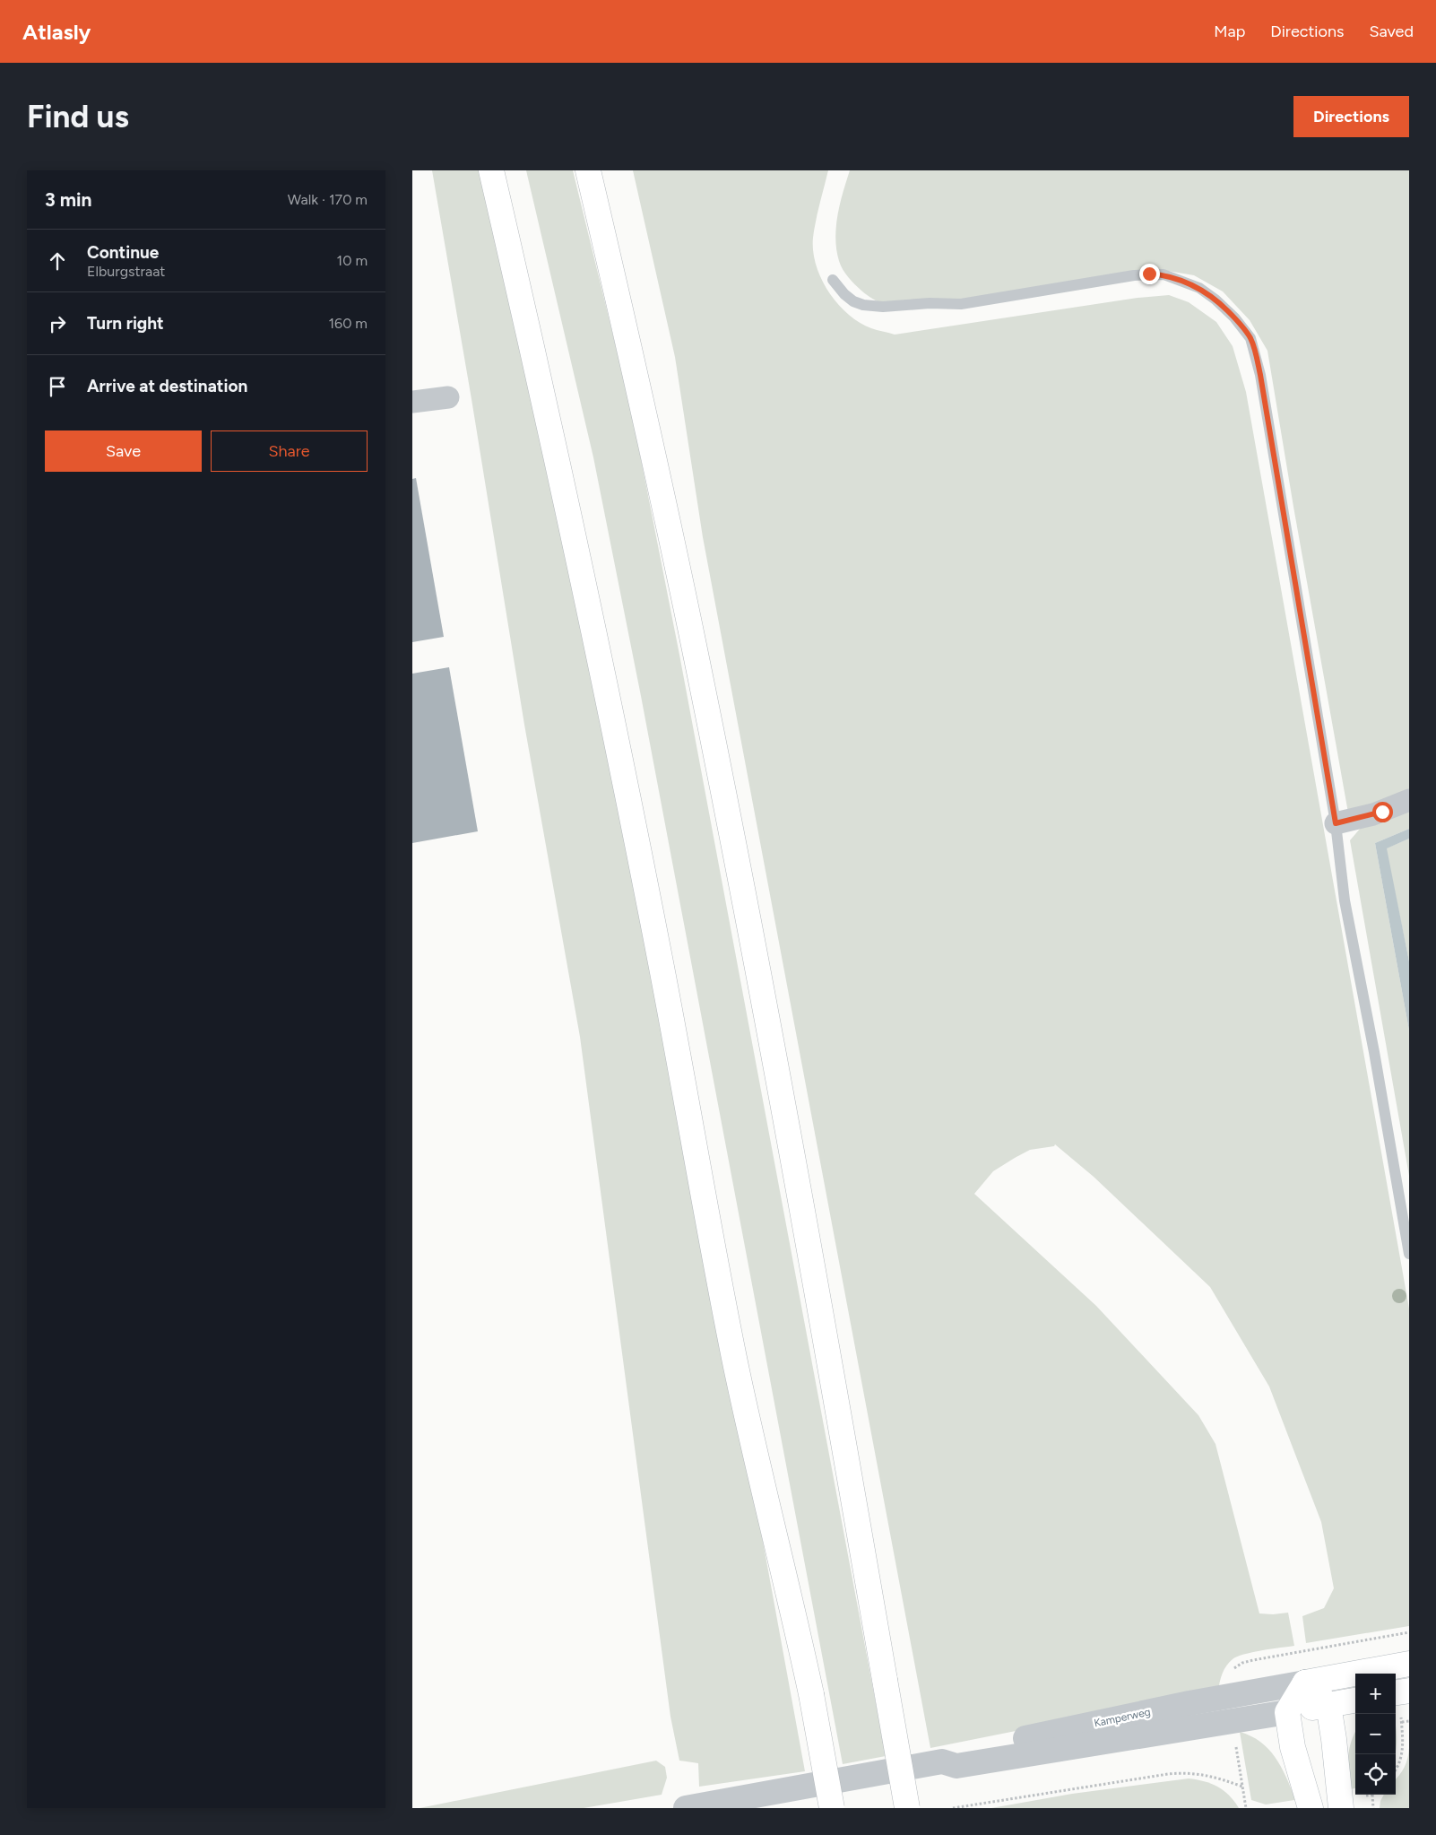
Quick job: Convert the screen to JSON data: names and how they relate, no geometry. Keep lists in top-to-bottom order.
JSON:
{
  "streets": {
    "main road": ["Kamperweg"]
  },
  "page": {
    "header": "Atlasly",
    "nav": ["Map", "Directions", "Saved"],
    "buttons": [
      "Directions",
      ["Save", "Share"]
    ],
    "title": "Find us",
    "heading": ["3 min", "Walk · 170 m"],
    "list": [
      ["Continue", "Elburgstraat", "10 m"],
      ["Turn right", "160 m"],
      "Arrive at destination"
    ],
    "map_buttons": ["+", "−"]
  }
}
